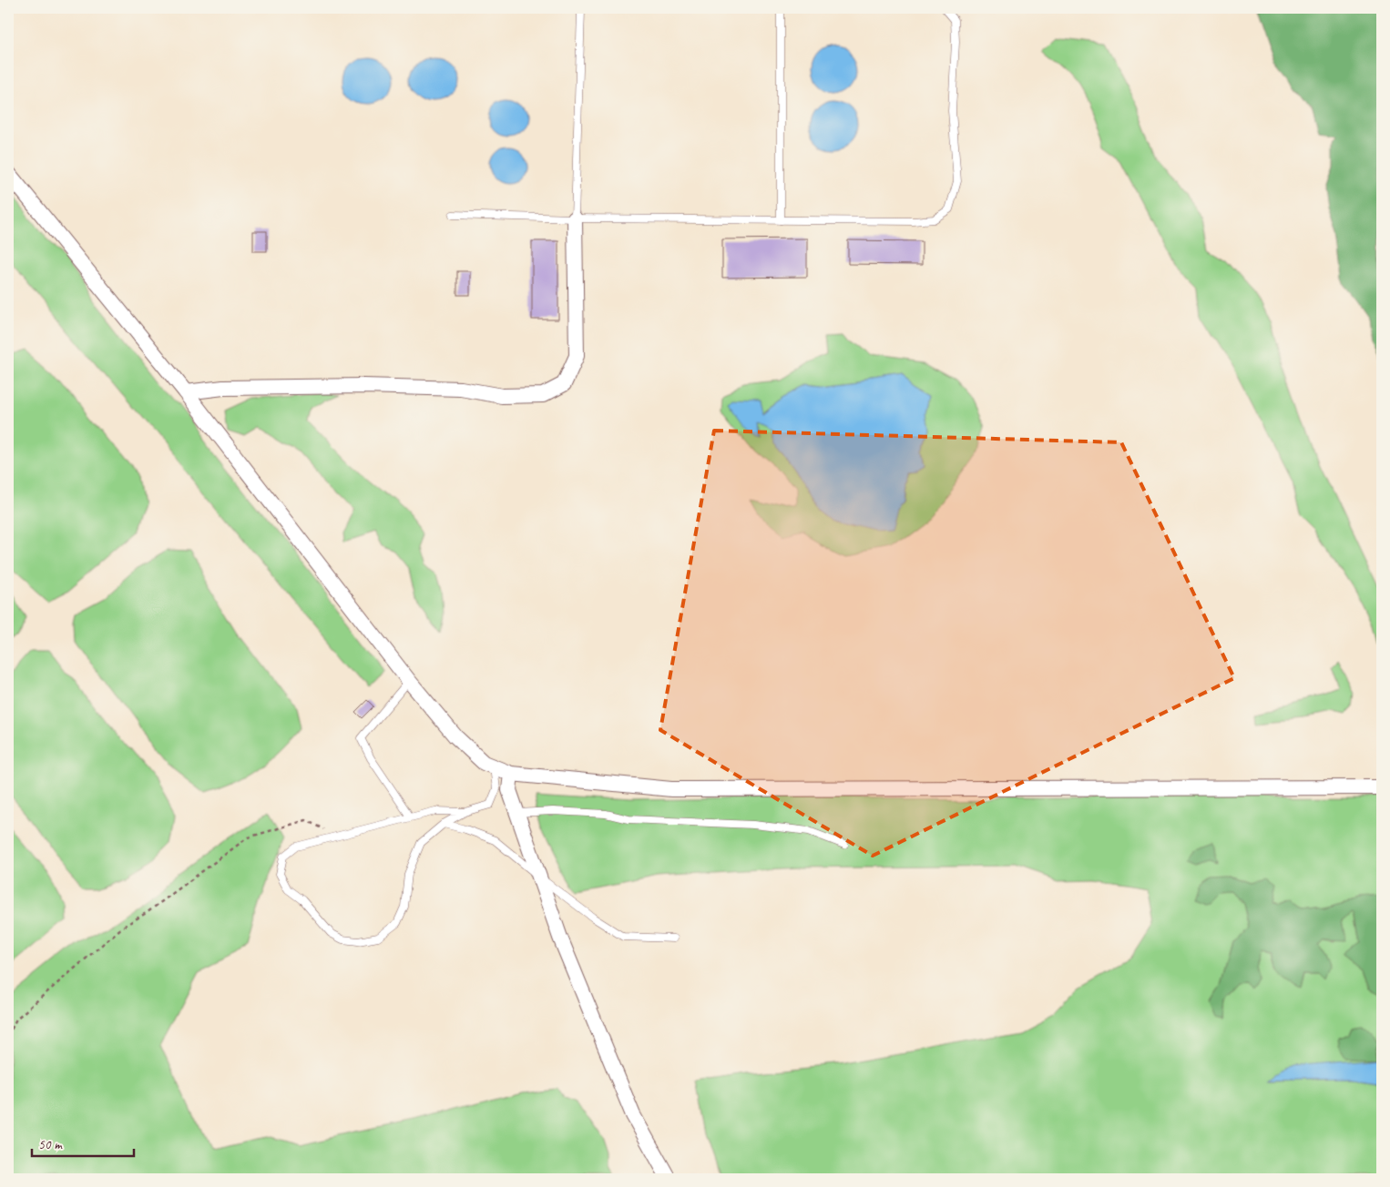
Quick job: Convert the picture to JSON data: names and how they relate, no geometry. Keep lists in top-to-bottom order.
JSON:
{
  "scale_bar": "50 m"
}
